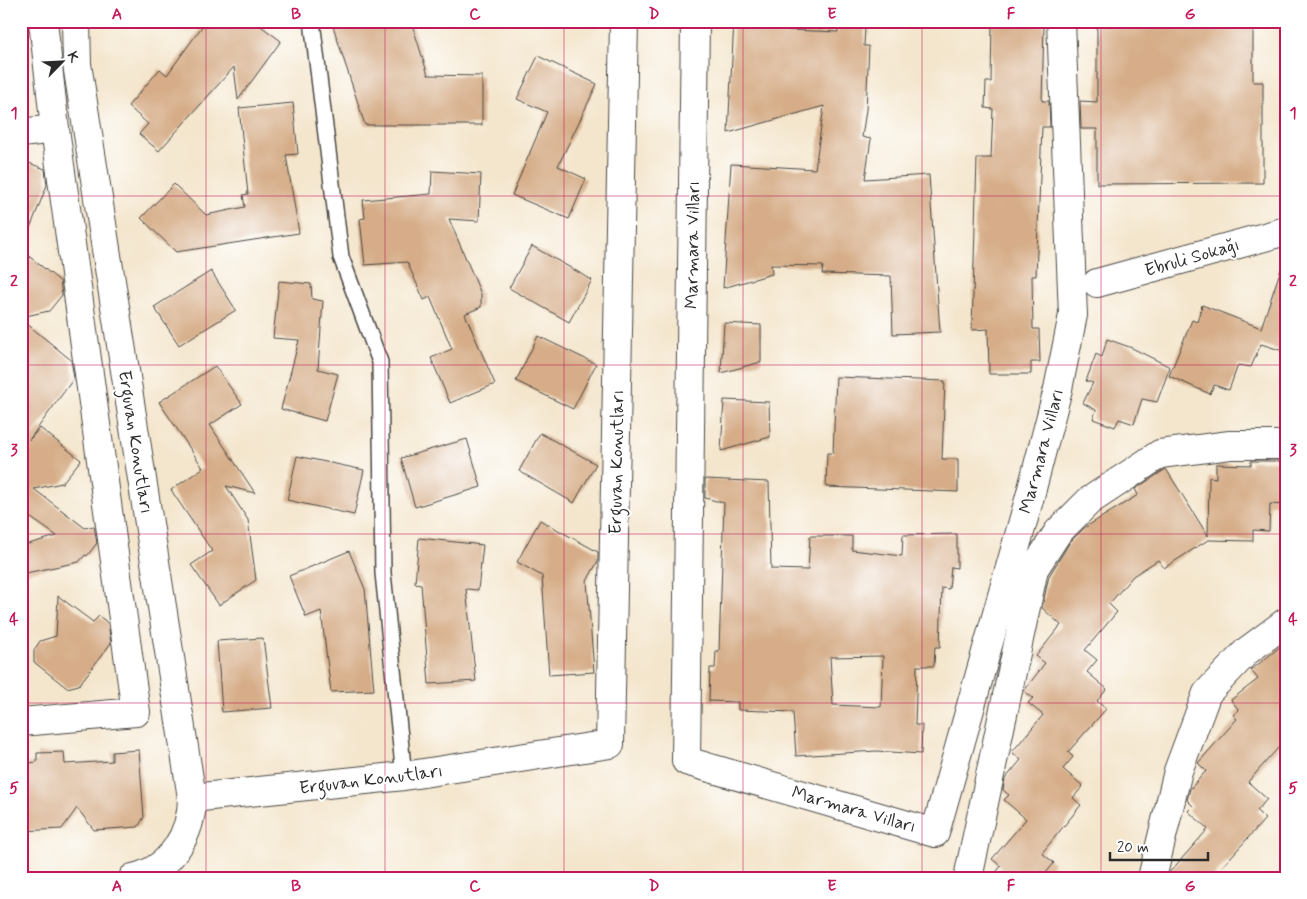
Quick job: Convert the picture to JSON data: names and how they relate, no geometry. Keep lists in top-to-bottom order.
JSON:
{
  "streets": {
    "street": ["Marmara Vilları", "Ebruli Sokağı", "Erguvan Konutları"]
  },
  "scale_bar": "20 m",
  "north": "top right",
  "grid": {
    "columns": [
      "A",
      "B",
      "C",
      "D",
      "E",
      "F",
      "G"
    ],
    "rows": [
      "1",
      "2",
      "3",
      "4",
      "5"
    ]
  }
}
